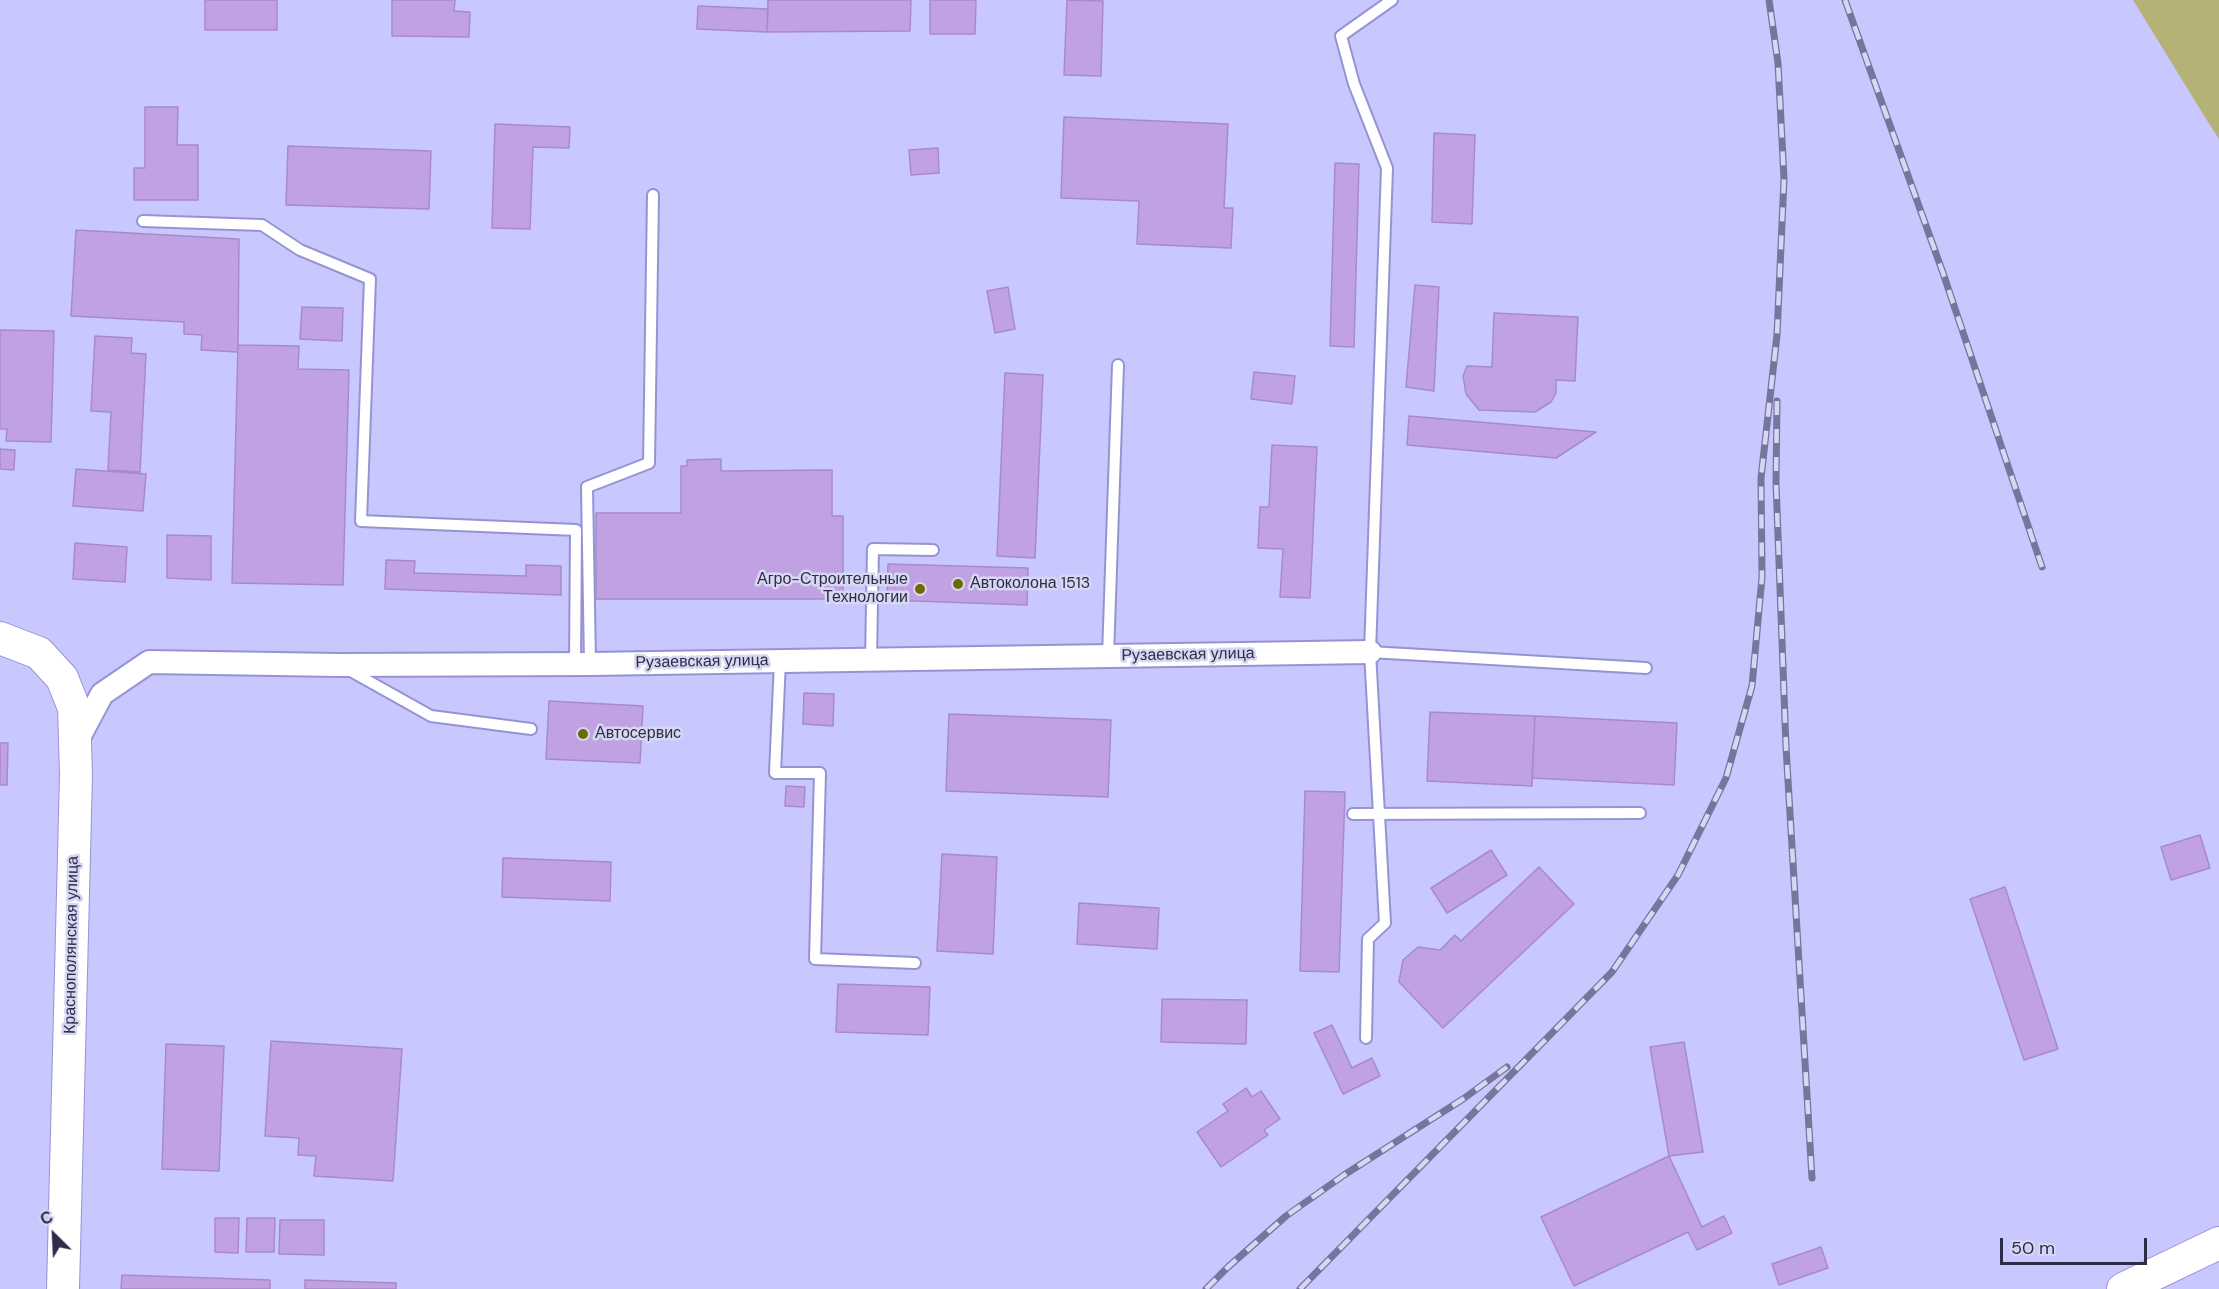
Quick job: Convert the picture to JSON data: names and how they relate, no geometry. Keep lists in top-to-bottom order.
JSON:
{
  "streets": {
    "street": ["Рузаевская улица", "Краснополянская улица"]
  },
  "crossings": [
    ["Рузаевская улица", "Краснополянская улица"]
  ],
  "places": ["Автоколона 1513", "Агро-Строительные Технологии", "Автосервис"],
  "scale_bar": "50 m",
  "north": "top left"
}
